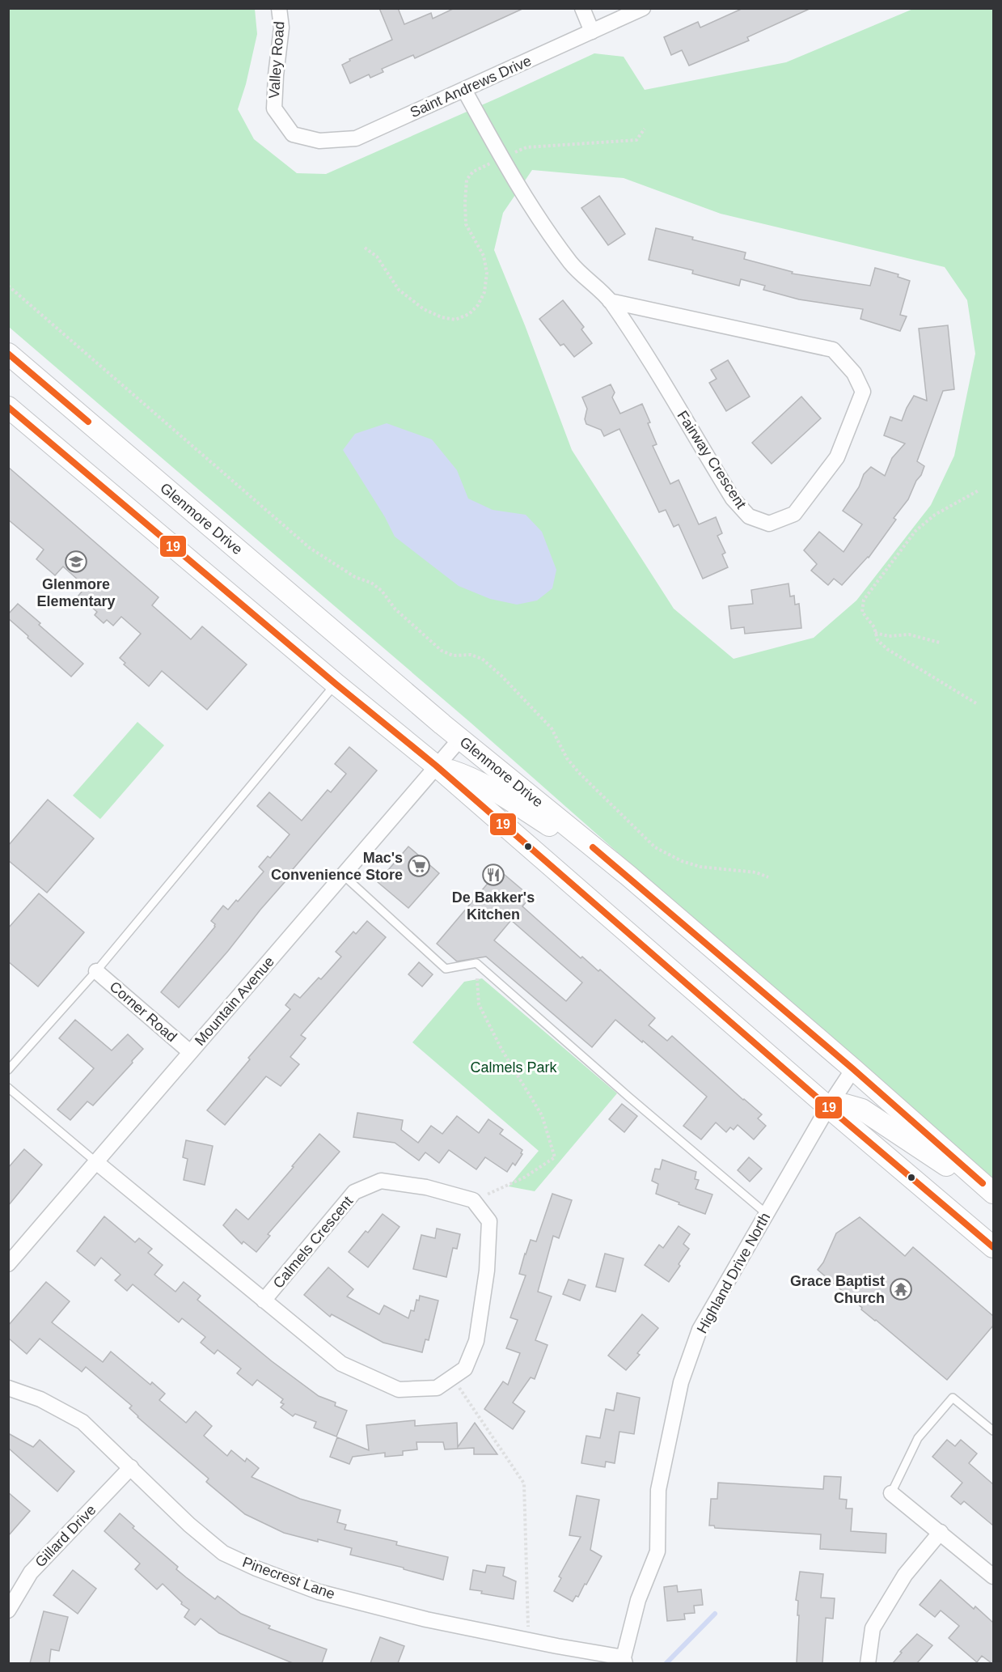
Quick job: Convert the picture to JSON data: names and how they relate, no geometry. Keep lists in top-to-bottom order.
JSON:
{
  "streets": {
    "main road": ["Glenmore Drive"],
    "street": [
      "Valley Road",
      "Saint Andrews Drive",
      "Fairway Crescent",
      "Mountain Avenue",
      "Corner Road",
      "Calmels Crescent",
      "Highland Drive North",
      "Gillard Drive",
      "Pinecrest Lane"
    ]
  },
  "crossings": [
    ["Valley Road", "Saint Andrews Drive"],
    ["Saint Andrews Drive", "Fairway Crescent"],
    ["Glenmore Drive", "Mountain Avenue"],
    ["Glenmore Drive", "Highland Drive North"],
    ["Mountain Avenue", "Corner Road"],
    ["Mountain Avenue", "Calmels Crescent"],
    ["Highland Drive North", "Pinecrest Lane"],
    ["Gillard Drive", "Pinecrest Lane"]
  ],
  "parks": ["Calmels Park"],
  "places": {
    "school or university": ["Glenmore Elementary"],
    "supermarket": ["Mac's Convenience Store"],
    "restaurant": ["De Bakker's Kitchen"],
    "temple": ["Grace Baptist Church"]
  },
  "lines": ["transit line 19"]
}
